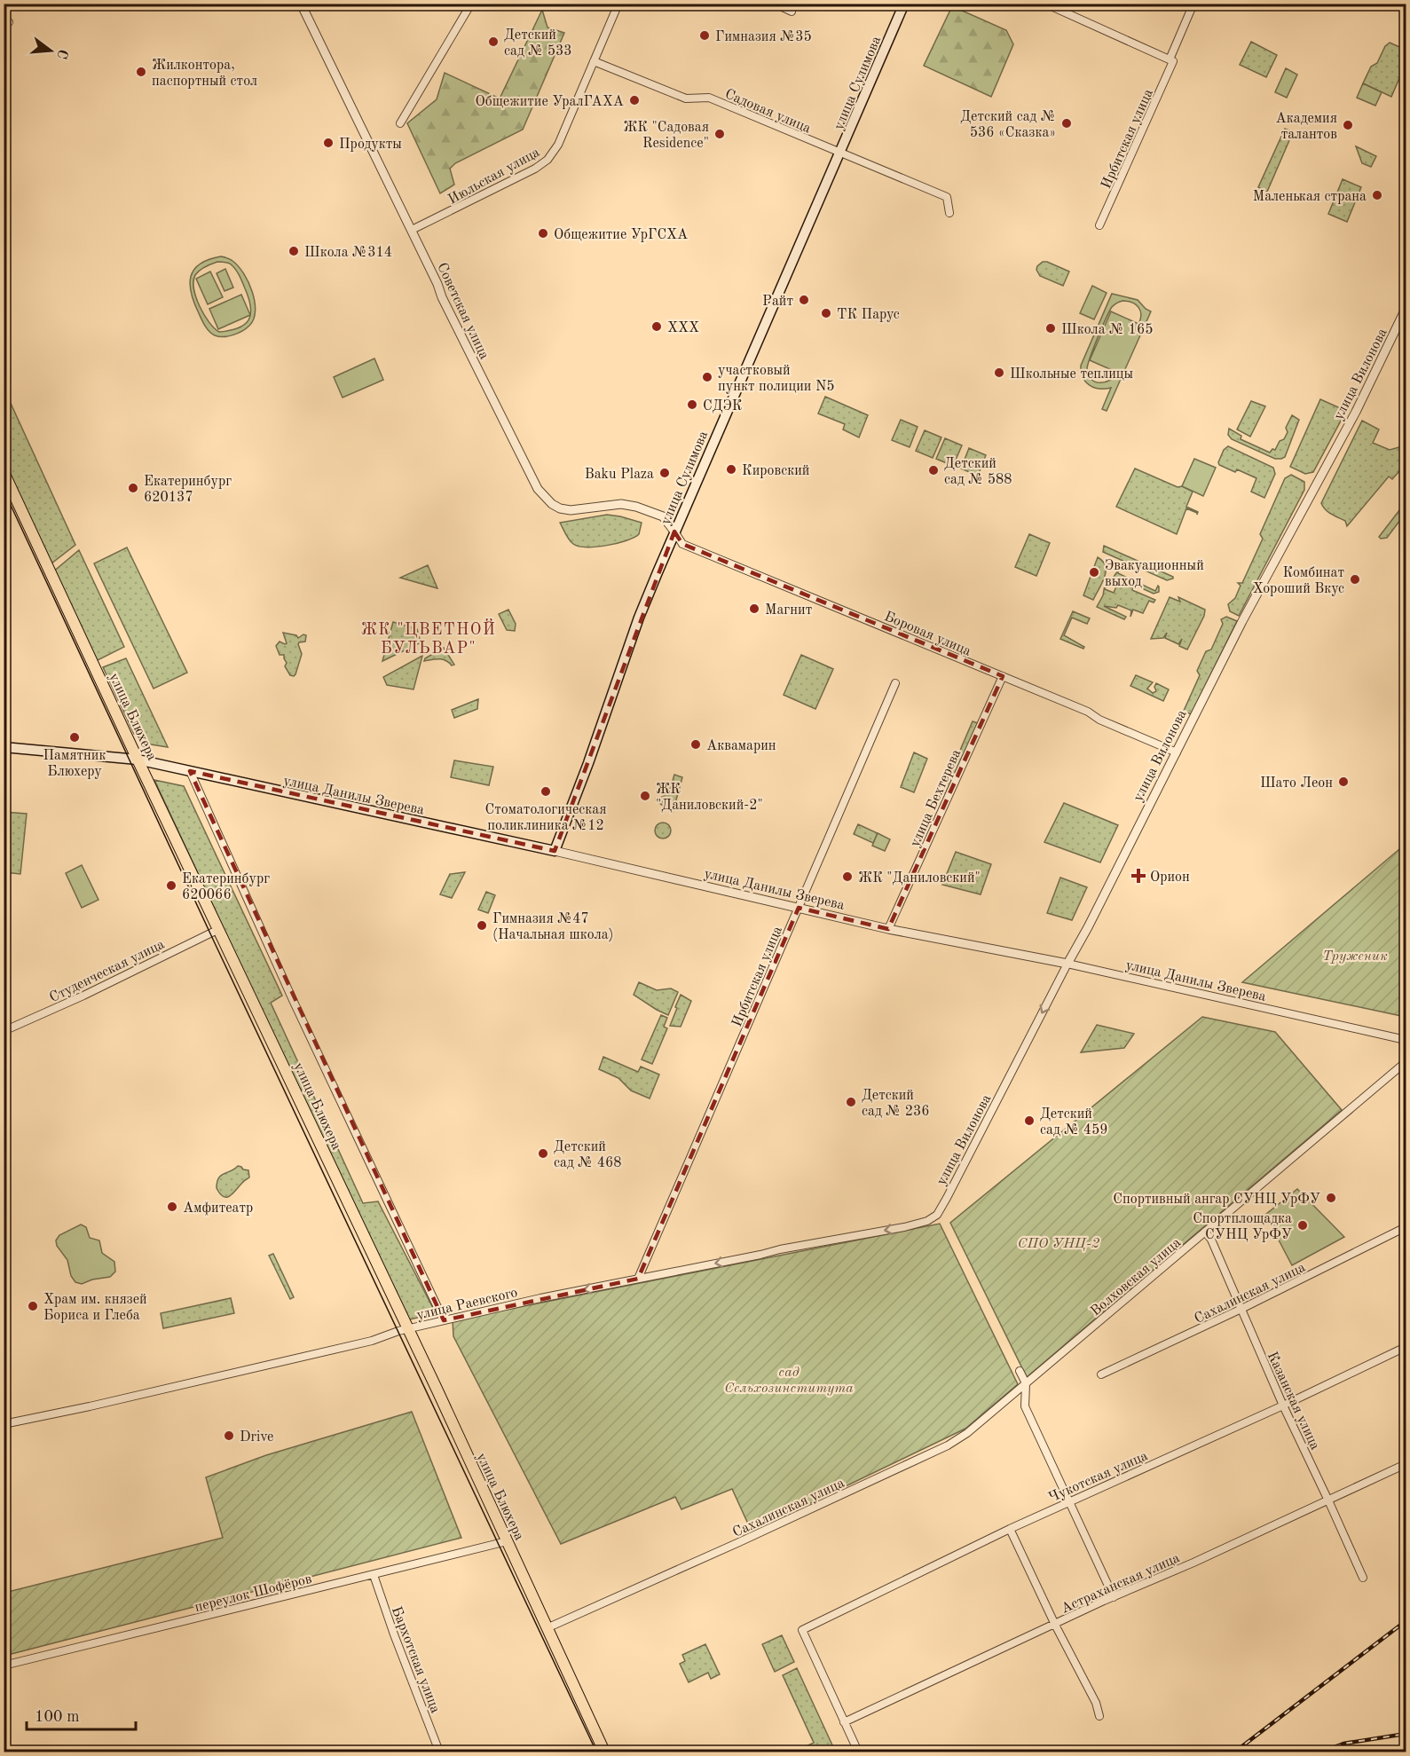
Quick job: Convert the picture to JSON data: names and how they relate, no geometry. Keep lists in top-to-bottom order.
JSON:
{
  "streets": {
    "main road": ["улица Сулимова", "улица Блюхера", "улица Данилы Зверева"],
    "street": [
      "Садовая улица",
      "Ирбитская улица",
      "Июльская улица",
      "Советская улица",
      "улица Вилонова",
      "Боровая улица",
      "улица Бехтерева",
      "Студенческая улица",
      "Волховская улица",
      "Сахалинская улица",
      "улица Раевского",
      "Казанская улица",
      "Чукотская улица",
      "Астраханская улица",
      "переулок Шофёров",
      "Бархотская улица"
    ]
  },
  "crossings": [
    ["улица Сулимова", "Садовая улица"],
    ["улица Сулимова", "Советская улица"],
    ["улица Сулимова", "Боровая улица"],
    ["улица Сулимова", "улица Данилы Зверева"],
    ["Садовая улица", "Июльская улица"],
    ["Ирбитская улица", "улица Данилы Зверева"],
    ["Ирбитская улица", "улица Раевского"],
    ["Июльская улица", "Советская улица"],
    ["Советская улица", "Боровая улица"],
    ["улица Вилонова", "Боровая улица"],
    ["улица Вилонова", "улица Данилы Зверева"],
    ["улица Вилонова", "улица Раевского"],
    ["Боровая улица", "улица Бехтерева"],
    ["улица Блюхера", "улица Данилы Зверева"],
    ["улица Блюхера", "Студенческая улица"],
    ["улица Блюхера", "Сахалинская улица"],
    ["улица Блюхера", "улица Раевского"],
    ["улица Блюхера", "переулок Шофёров"],
    ["улица Данилы Зверева", "улица Бехтерева"],
    ["Волховская улица", "Сахалинская улица"],
    ["Волховская улица", "Казанская улица"],
    ["Сахалинская улица", "Казанская улица"],
    ["Казанская улица", "Чукотская улица"],
    ["Казанская улица", "Астраханская улица"],
    ["Чукотская улица", "Астраханская улица"],
    ["переулок Шофёров", "Бархотская улица"]
  ],
  "one_way": ["улица Раевского"],
  "districts": ["ЖК \"ЦВЕТНОЙ БУЛЬВАР\""],
  "parks": ["Труженик", "СПО УНЦ-2", "сад Сельхозинститута"],
  "places": {
    "other": [
      "Гимназия №35",
      "Детский сад № 533",
      "Жилконтора, паспортный стол",
      "Общежитие УралГАХА",
      "Детский сад № 536 «Сказка»",
      "Академия талантов",
      "ЖК \"Садовая Residence\"",
      "Продукты",
      "Маленькая страна",
      "Общежитие УрГСХА",
      "Школа №314",
      "Райт",
      "ТК Парус",
      "XXX",
      "Школа № 165",
      "Школьные теплицы",
      "участковый пункт полиции N5",
      "СДЭК",
      "Кировский",
      "Детский сад № 588",
      "Baku Plaza",
      "Екатеринбург 620137",
      "Эвакуационный выход",
      "Комбинат Хороший Вкус",
      "Магнит",
      "Памятник Блюхеру",
      "Аквамарин",
      "Шато Леон",
      "Стоматологическая поликлиника №12",
      "ЖК \"Даниловский-2\"",
      "ЖК \"Даниловский\"",
      "Екатеринбург 620066",
      "Гимназия №47 (Начальная школа)",
      "Детский сад № 236",
      "Детский сад № 459",
      "Детский сад № 468",
      "Спортивный ангар СУНЦ УрФУ",
      "Амфитеатр",
      "Спортплощадка СУНЦ УрФУ",
      "Храм им. князей Бориса и Глеба",
      "Drive"
    ],
    "health": ["Орион"]
  },
  "scale_bar": "100 m",
  "north": "right"
}
